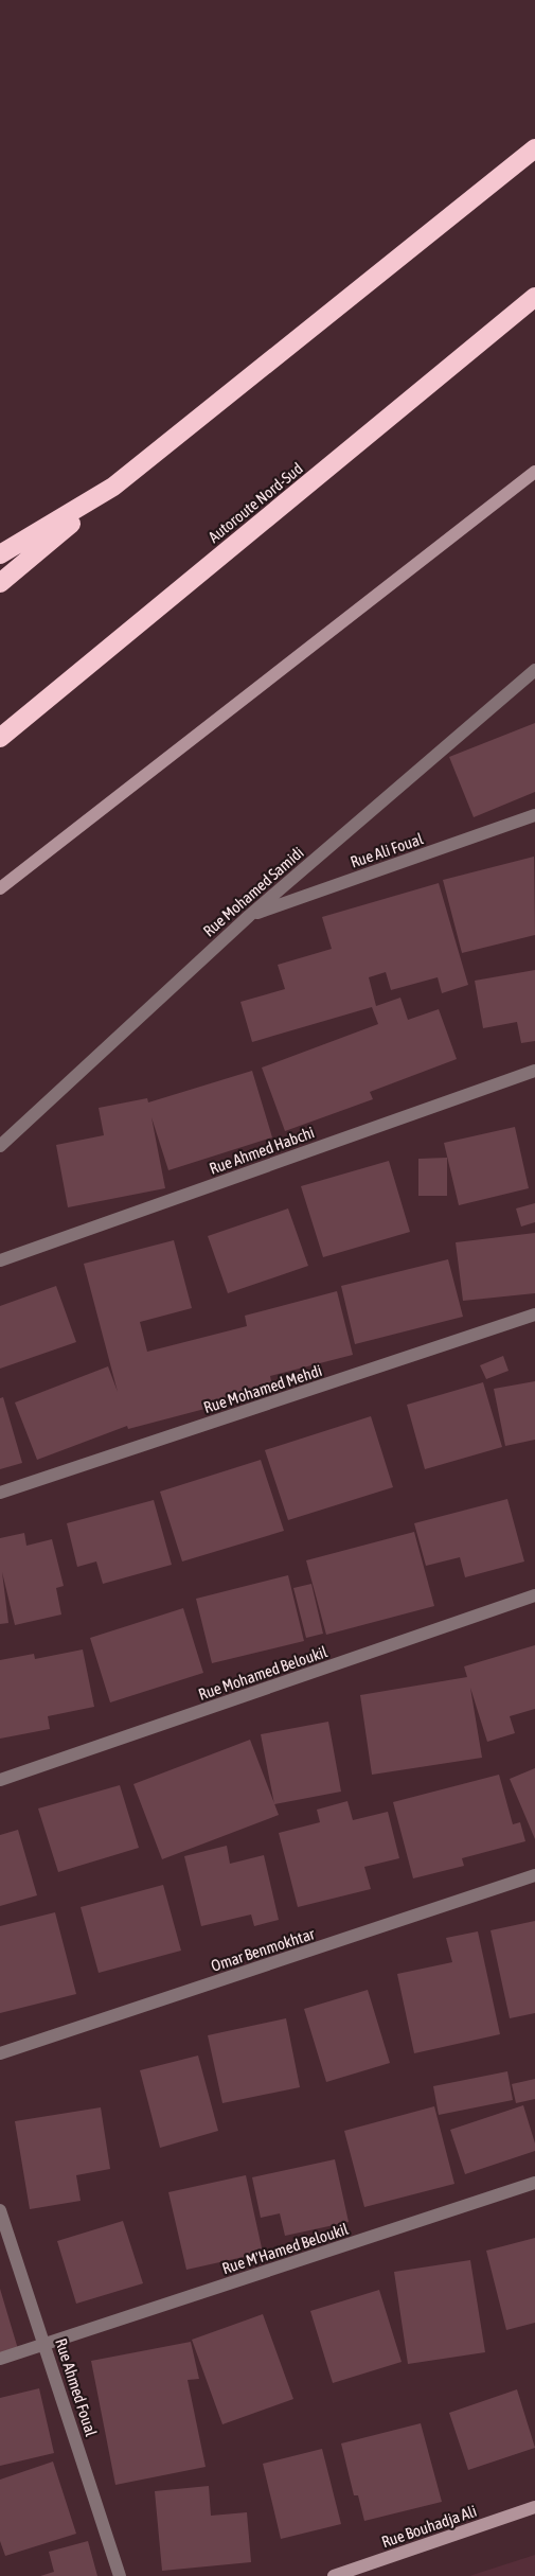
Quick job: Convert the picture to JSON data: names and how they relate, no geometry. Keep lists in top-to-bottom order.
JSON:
{
  "streets": {
    "highway": ["Autoroute Nord-Sud"],
    "main road": ["Rue Bouhadja Ali"],
    "street": [
      "Rue Ali Foual",
      "Rue Mohamed Samidi",
      "Rue Ahmed Habchi",
      "Rue Mohamed Mehdi",
      "Rue Mohamed Beloukil",
      "Omar Benmokhtar",
      "Rue M'Hamed Beloukil",
      "Rue Ahmed Foual"
    ]
  },
  "crossings": [
    ["Rue Ali Foual", "Rue Mohamed Samidi"],
    ["Rue M'Hamed Beloukil", "Rue Ahmed Foual"]
  ]
}
